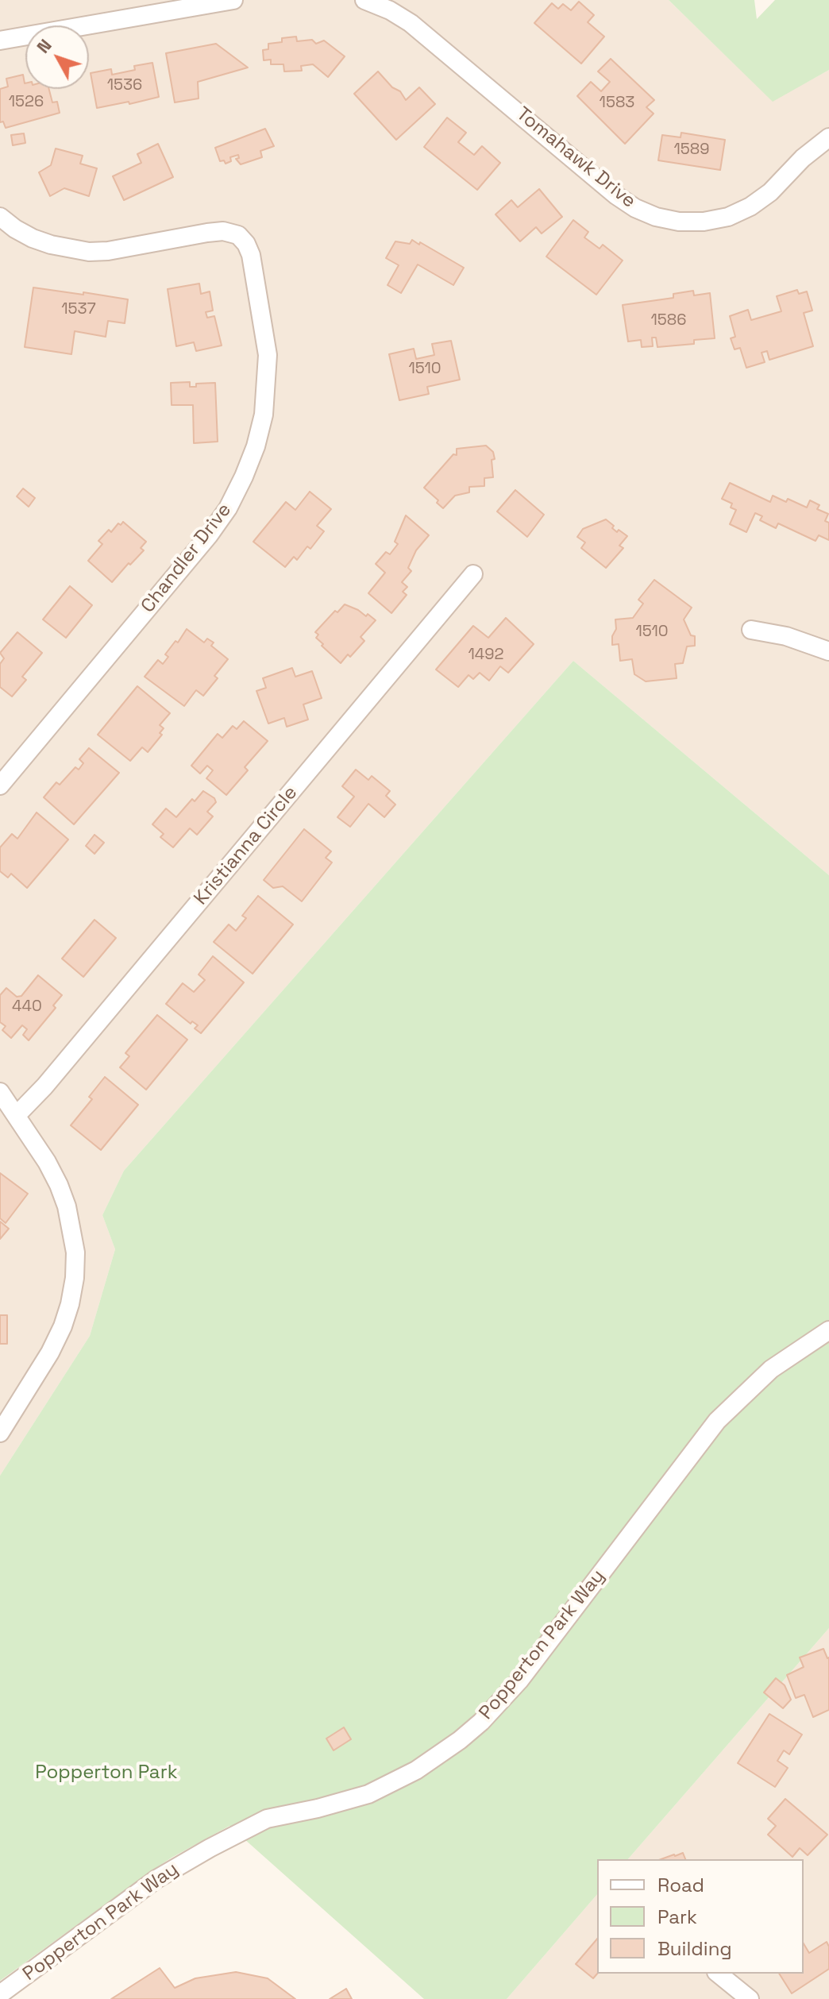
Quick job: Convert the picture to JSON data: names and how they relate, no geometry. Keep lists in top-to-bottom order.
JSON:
{
  "streets": {
    "street": [
      "Tomahawk Drive",
      "Chandler Drive",
      "Kristianna Circle",
      "Popperton Park Way"
    ]
  },
  "parks": ["Popperton Park"],
  "house_numbers": [
    "1536",
    "1526",
    "1583",
    "1589",
    "1537",
    "1586",
    "1510",
    "1510",
    "1492",
    "440"
  ],
  "legend": ["Road", "Park", "Building"],
  "north": "top left"
}
